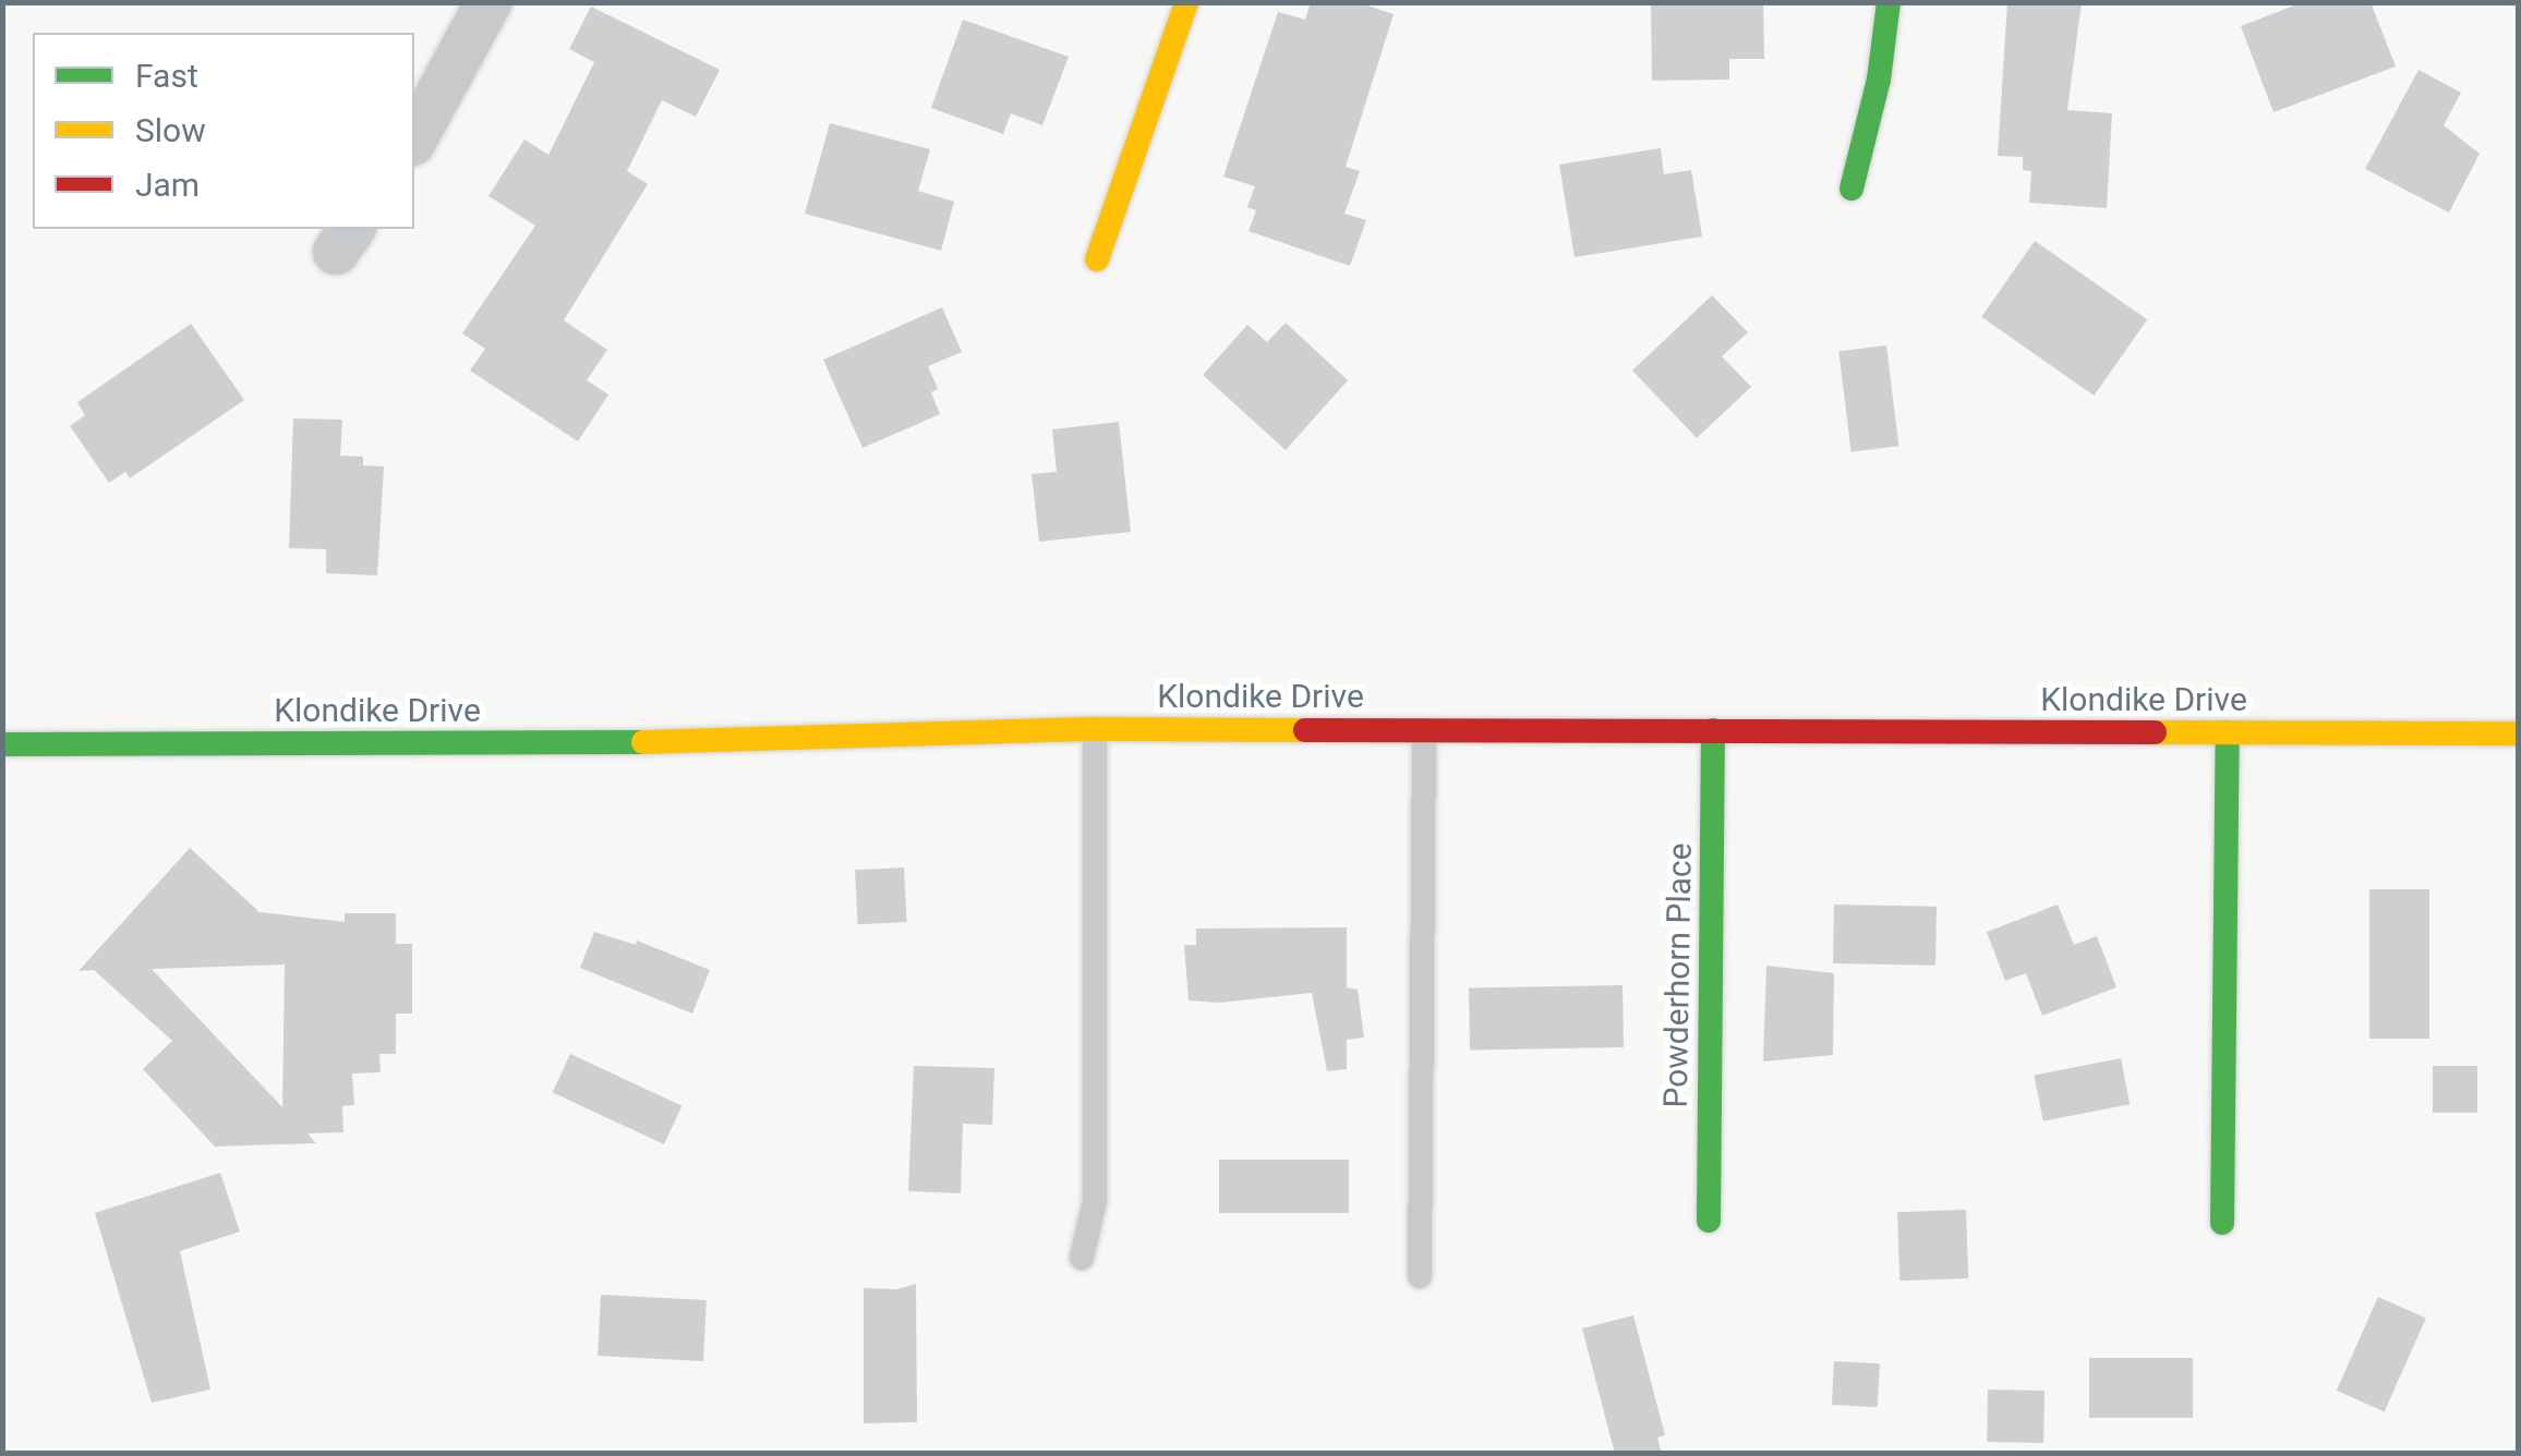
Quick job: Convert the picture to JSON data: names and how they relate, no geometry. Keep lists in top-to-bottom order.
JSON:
{
  "streets": {
    "street": ["Klondike Drive", "Powderhorn Place"]
  },
  "crossings": [
    ["Klondike Drive", "Powderhorn Place"]
  ],
  "legend": ["Fast", "Slow", "Jam"]
}
